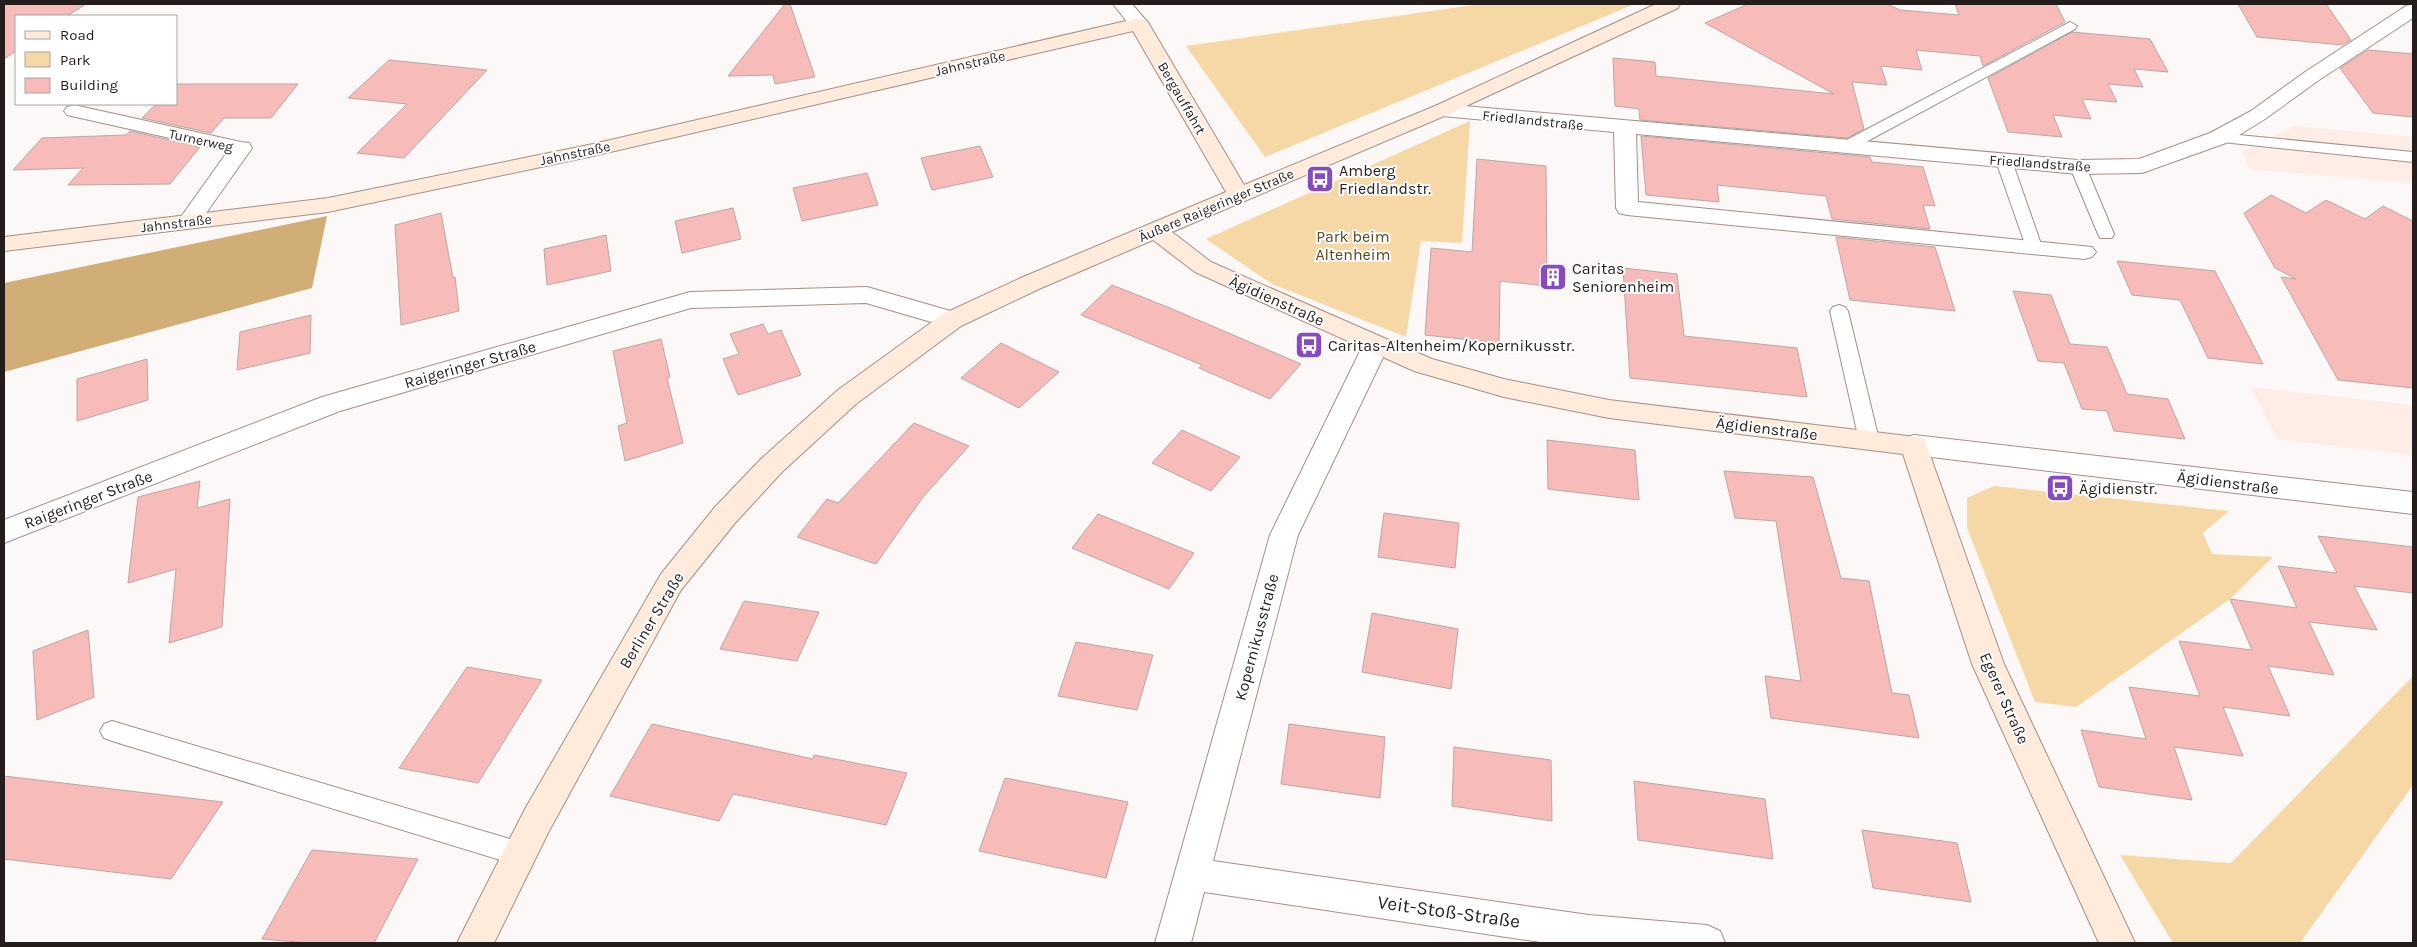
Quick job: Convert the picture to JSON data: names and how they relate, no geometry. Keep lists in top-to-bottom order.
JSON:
{
  "streets": {
    "street": [
      "Jahnstraße",
      "Bergauffahrt",
      "Friedlandstraße",
      "Turnerweg",
      "Äußere Raigeringer Straße",
      "Ägidienstraße",
      "Raigeringer Straße",
      "Berliner Straße",
      "Kopernikusstraße",
      "Egerer Straße",
      "Veit-Stoß-Straße"
    ]
  },
  "crossings": [
    ["Jahnstraße", "Bergauffahrt"],
    ["Jahnstraße", "Turnerweg"],
    ["Bergauffahrt", "Äußere Raigeringer Straße"],
    ["Friedlandstraße", "Äußere Raigeringer Straße"],
    ["Äußere Raigeringer Straße", "Ägidienstraße"],
    ["Äußere Raigeringer Straße", "Raigeringer Straße"],
    ["Äußere Raigeringer Straße", "Berliner Straße"],
    ["Ägidienstraße", "Kopernikusstraße"],
    ["Ägidienstraße", "Egerer Straße"],
    ["Raigeringer Straße", "Berliner Straße"],
    ["Kopernikusstraße", "Veit-Stoß-Straße"]
  ],
  "parks": ["Park beim Altenheim"],
  "places": {
    "bus stop": ["Amberg Friedlandstr.", "Caritas-Altenheim/Kopernikusstr.", "Ägidienstr."],
    "building": ["Caritas Seniorenheim"]
  },
  "legend": ["Road", "Park", "Building"]
}
